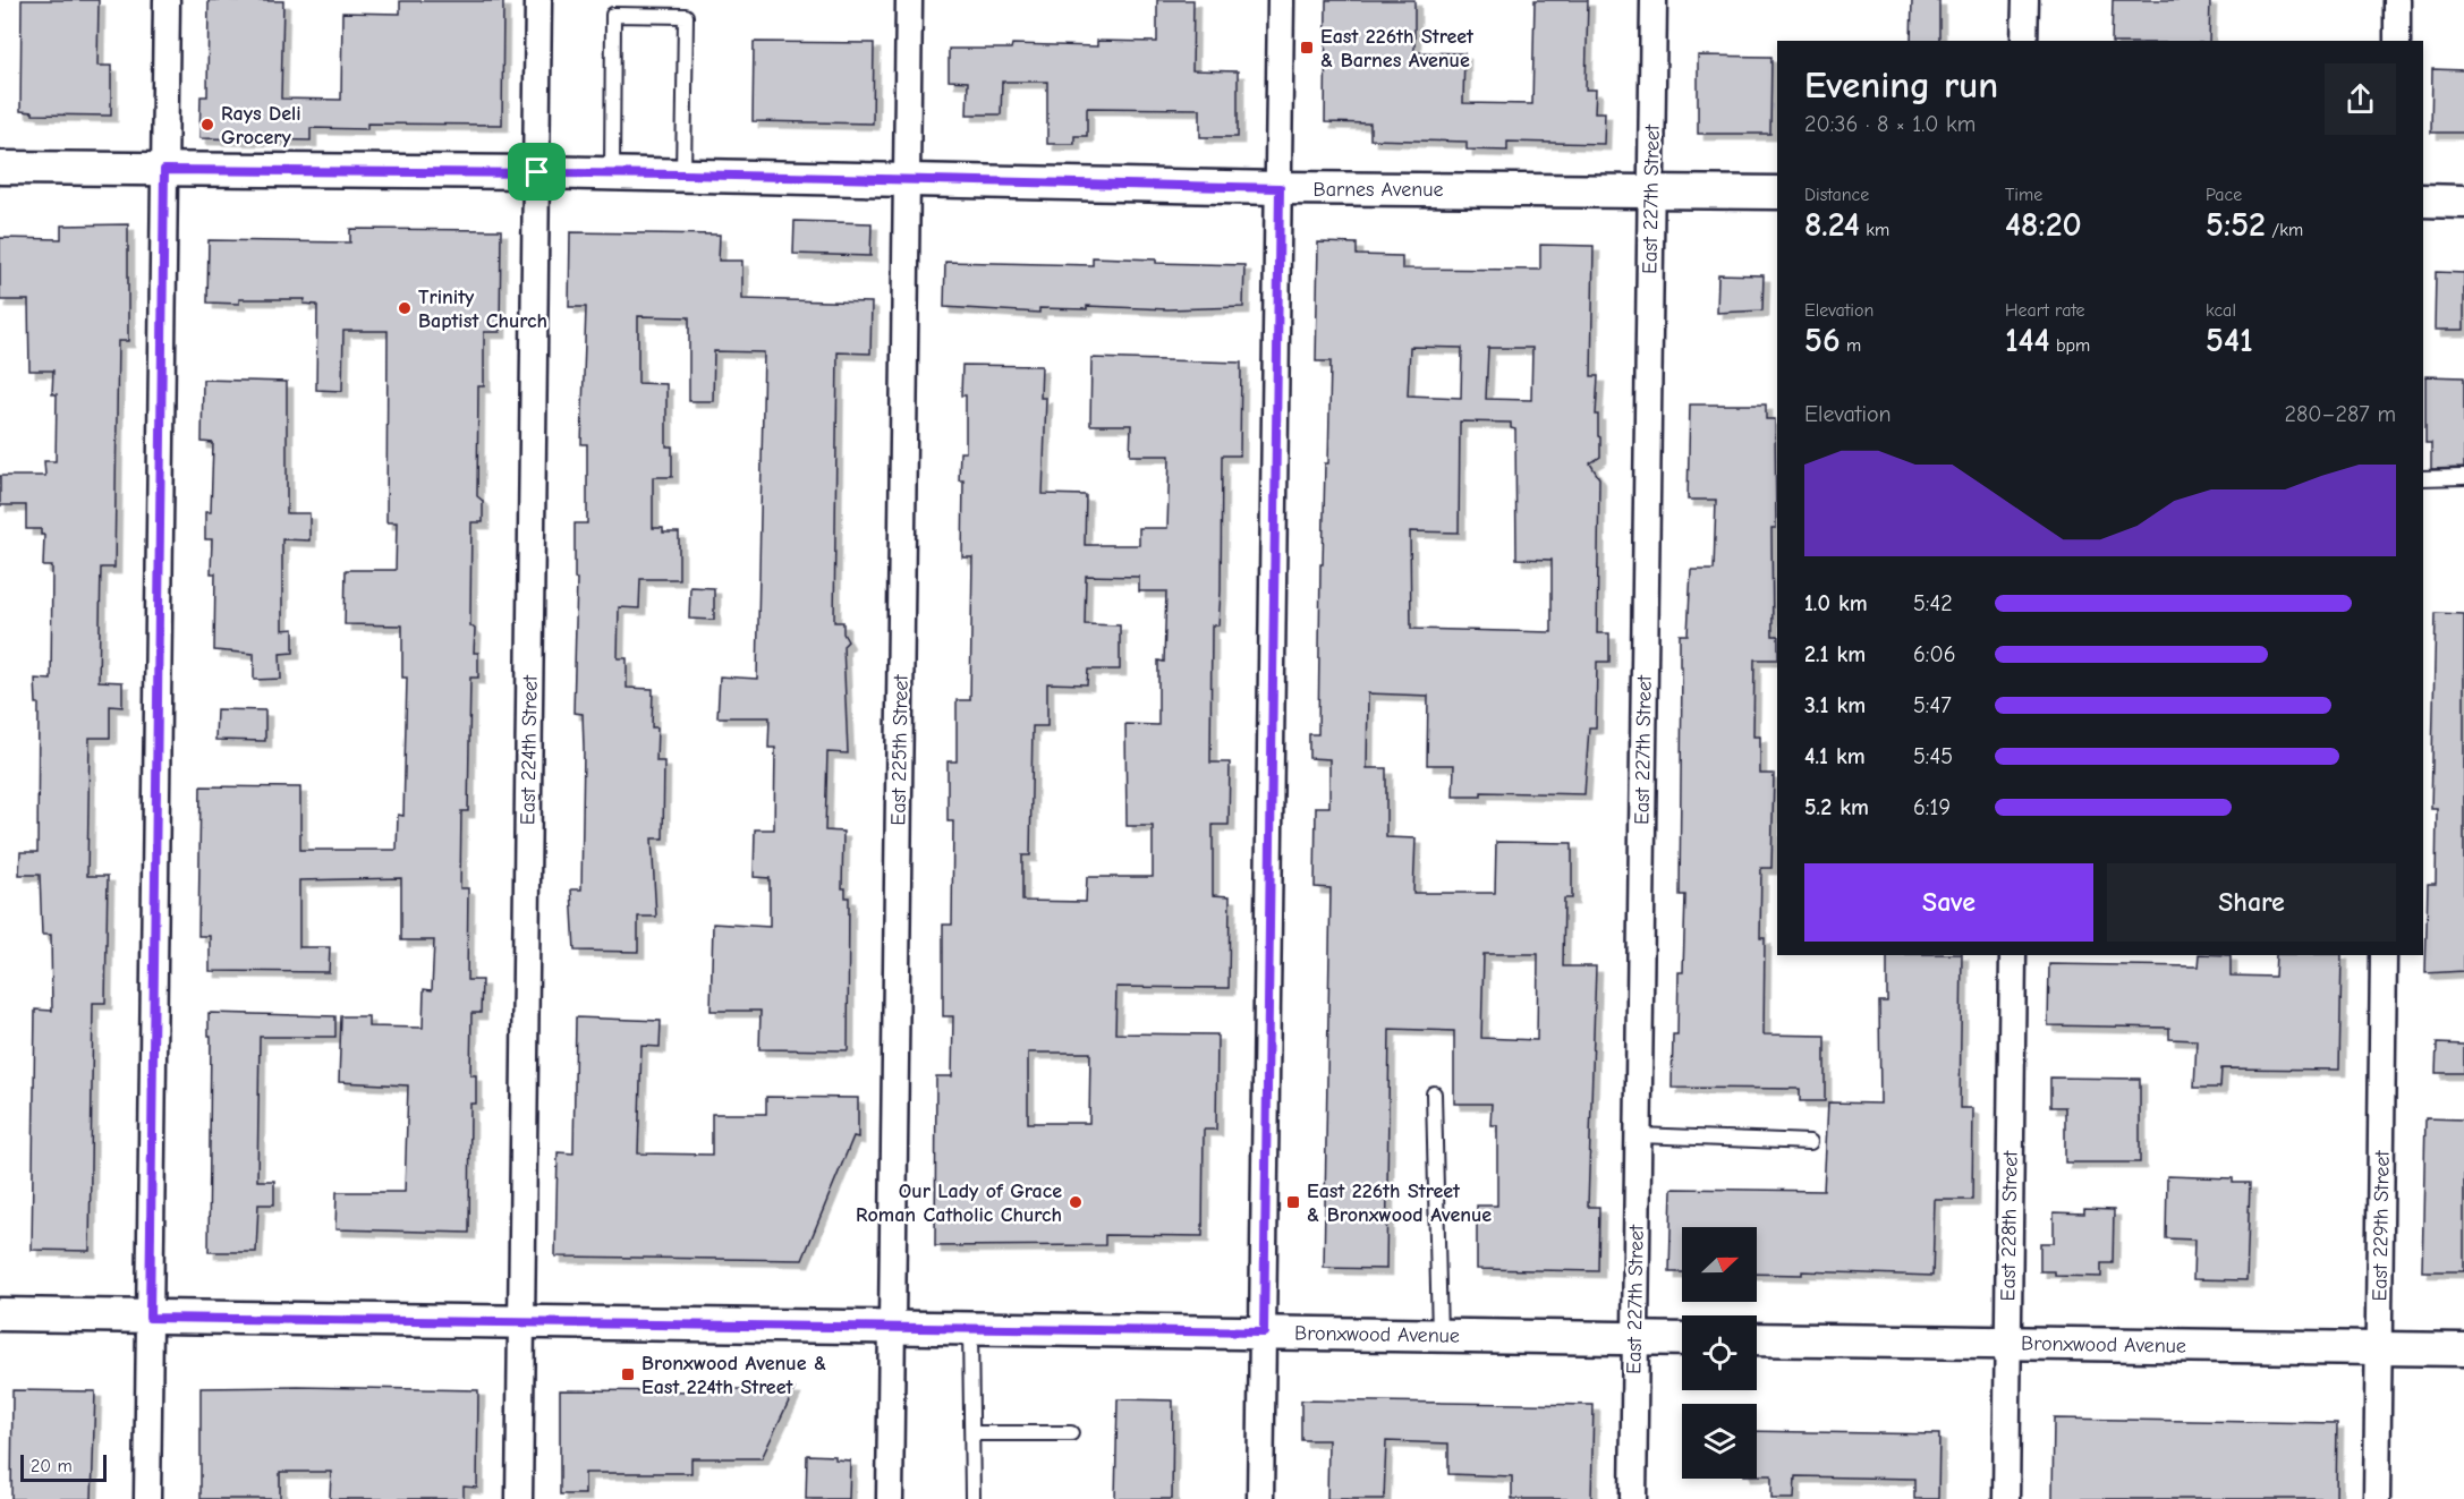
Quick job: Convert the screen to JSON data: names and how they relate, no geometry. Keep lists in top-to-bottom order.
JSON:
{
  "streets": {
    "street": [
      "Barnes Avenue",
      "East 227th Street",
      "East 224th Street",
      "East 225th Street",
      "East 228th Street",
      "East 229th Street",
      "Bronxwood Avenue"
    ]
  },
  "crossings": [
    ["Barnes Avenue", "East 227th Street"],
    ["Barnes Avenue", "East 224th Street"],
    ["Barnes Avenue", "East 225th Street"],
    ["East 227th Street", "Bronxwood Avenue"],
    ["East 224th Street", "Bronxwood Avenue"],
    ["East 225th Street", "Bronxwood Avenue"],
    ["East 228th Street", "Bronxwood Avenue"],
    ["East 229th Street", "Bronxwood Avenue"]
  ],
  "places": {
    "transit": ["East 226th Street & Barnes Avenue", "East 226th Street & Bronxwood Avenue", "Bronxwood Avenue & East 224th Street"],
    "other": ["Rays Deli Grocery", "Trinity Baptist Church", "Our Lady of Grace Roman Catholic Church"]
  },
  "scale_bar": "20 m",
  "north": "right",
  "page": {
    "heading": ["Evening run", "20:36 · 8 × 1.0 km"],
    "stats": [
      ["Distance", "8.24 km"],
      ["Time", "48:20"],
      ["Pace", "5:52 /km"],
      ["Elevation", "56 m"],
      ["Heart rate", "144 bpm"],
      ["kcal", "541"]
    ],
    "chart": ["Elevation", "280–287 m"],
    "list": [
      {
        "name": "1.0 km",
        "note": "5:42"
      },
      {
        "name": "2.1 km",
        "note": "6:06"
      },
      {
        "name": "3.1 km",
        "note": "5:47"
      },
      {
        "name": "4.1 km",
        "note": "5:45"
      },
      {
        "name": "5.2 km",
        "note": "6:19"
      }
    ],
    "buttons": ["Save", "Share"],
    "scale": "20 m"
  }
}
